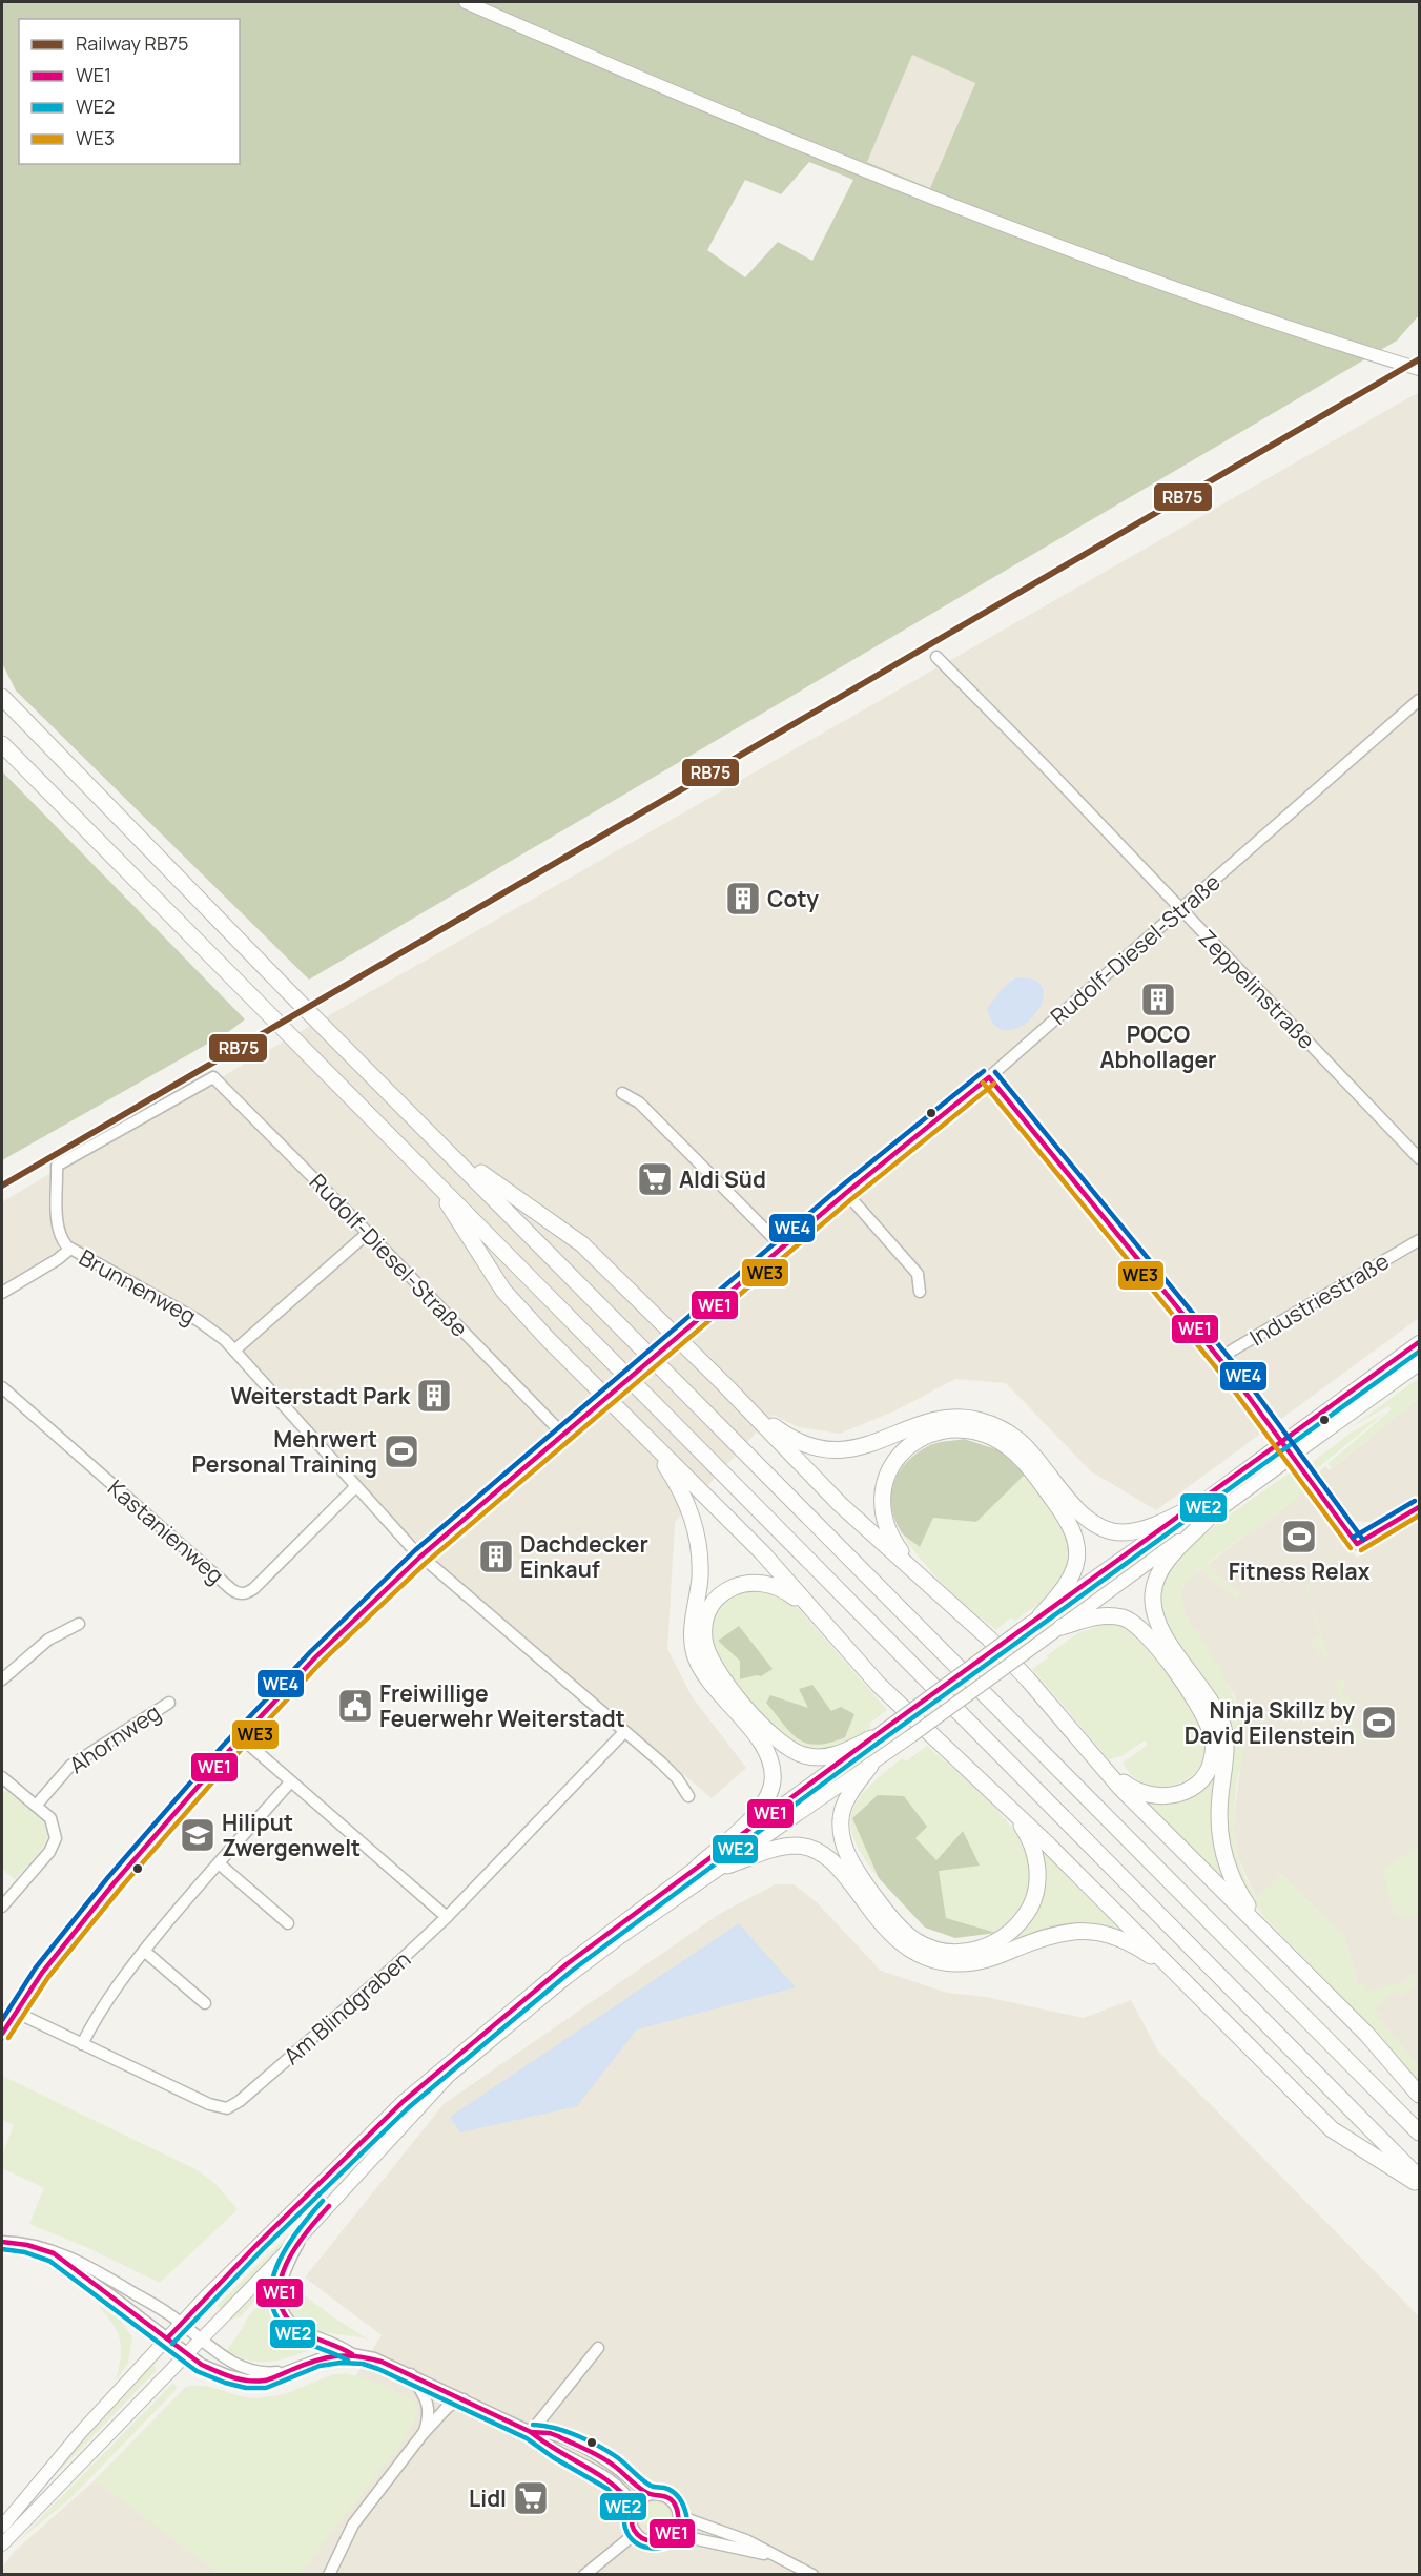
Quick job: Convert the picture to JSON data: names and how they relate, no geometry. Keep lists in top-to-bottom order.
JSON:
{
  "streets": {
    "street": [
      "Rudolf-Diesel-Straße",
      "Zeppelinstraße",
      "Brunnenweg",
      "Industriestraße",
      "Kastanienweg",
      "Ahornweg",
      "Am Blindgraben"
    ]
  },
  "crossings": [
    ["Rudolf-Diesel-Straße", "Zeppelinstraße"],
    ["Rudolf-Diesel-Straße", "Brunnenweg"],
    ["Brunnenweg", "Kastanienweg"],
    ["Brunnenweg", "Am Blindgraben"]
  ],
  "places": {
    "building": [
      "Coty",
      "POCO Abhollager",
      "Weiterstadt Park",
      "Dachdecker Einkauf"
    ],
    "supermarket": ["Aldi Süd", "Lidl"],
    "sports": ["Mehrwert Personal Training", "Fitness Relax", "Ninja Skillz by David Eilenstein"],
    "public building": ["Freiwillige Feuerwehr Weiterstadt"],
    "school or university": ["Hiliput Zwergenwelt"]
  },
  "lines": [
    "rail line RB75",
    "transit line WE4",
    "transit line WE1",
    "transit line WE3",
    "transit line WE2"
  ],
  "legend": [
    "Railway RB75",
    "WE1",
    "WE2",
    "WE3"
  ]
}
